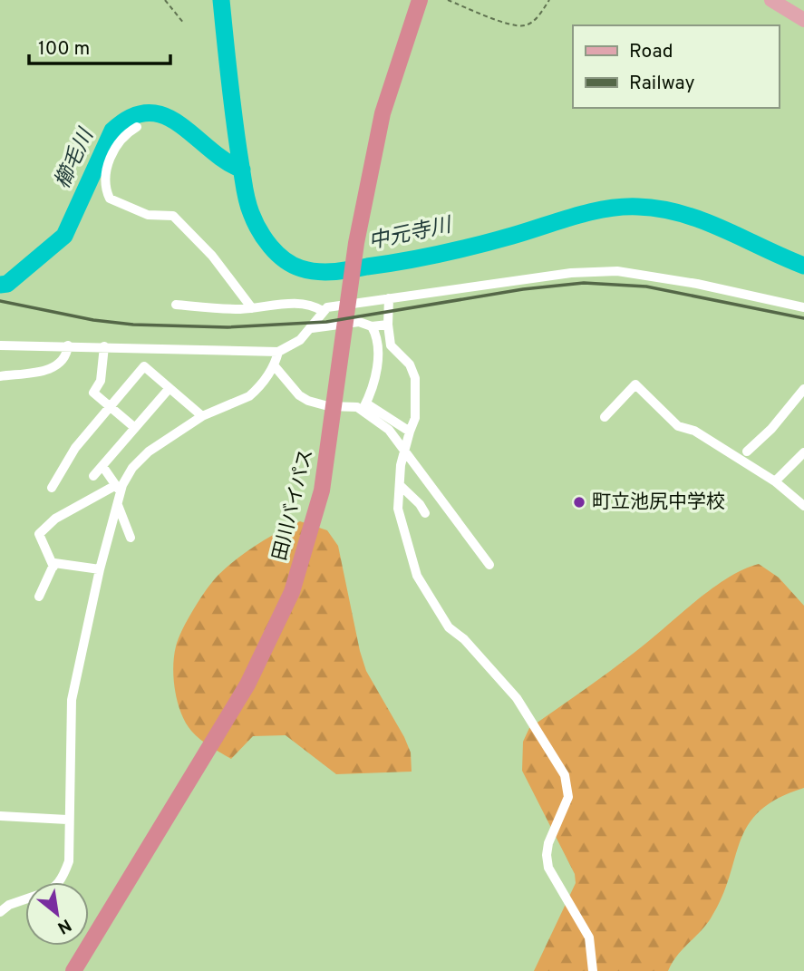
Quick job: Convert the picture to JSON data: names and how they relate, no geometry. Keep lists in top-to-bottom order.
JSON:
{
  "streets": {
    "highway": ["田川バイパス"]
  },
  "water": ["櫛毛川", "中元寺川"],
  "places": ["町立池尻中学校"],
  "legend": ["Road", "Railway"],
  "scale_bar": "100 m",
  "north": "bottom right"
}
